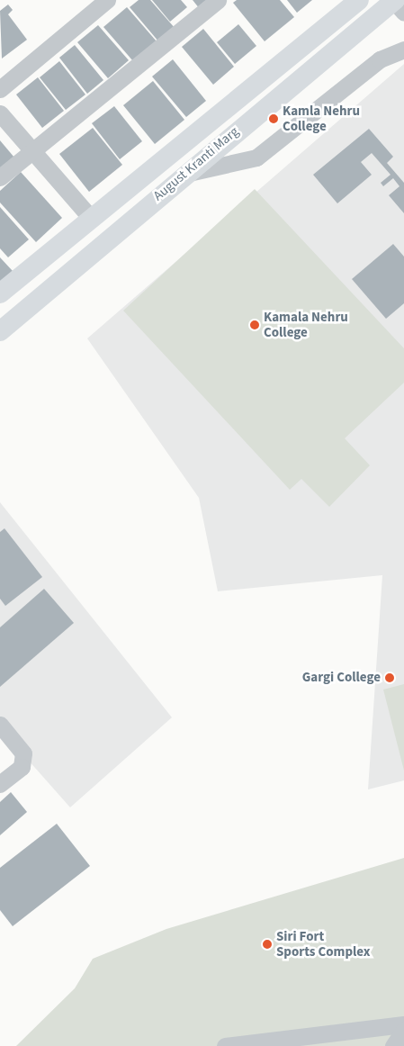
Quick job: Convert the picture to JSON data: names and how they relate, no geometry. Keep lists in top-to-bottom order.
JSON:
{
  "streets": {
    "main road": ["August Kranti Marg"]
  },
  "places": [
    "Kamla Nehru College",
    "Kamala Nehru College",
    "Gargi College",
    "Siri Fort Sports Complex"
  ]
}
